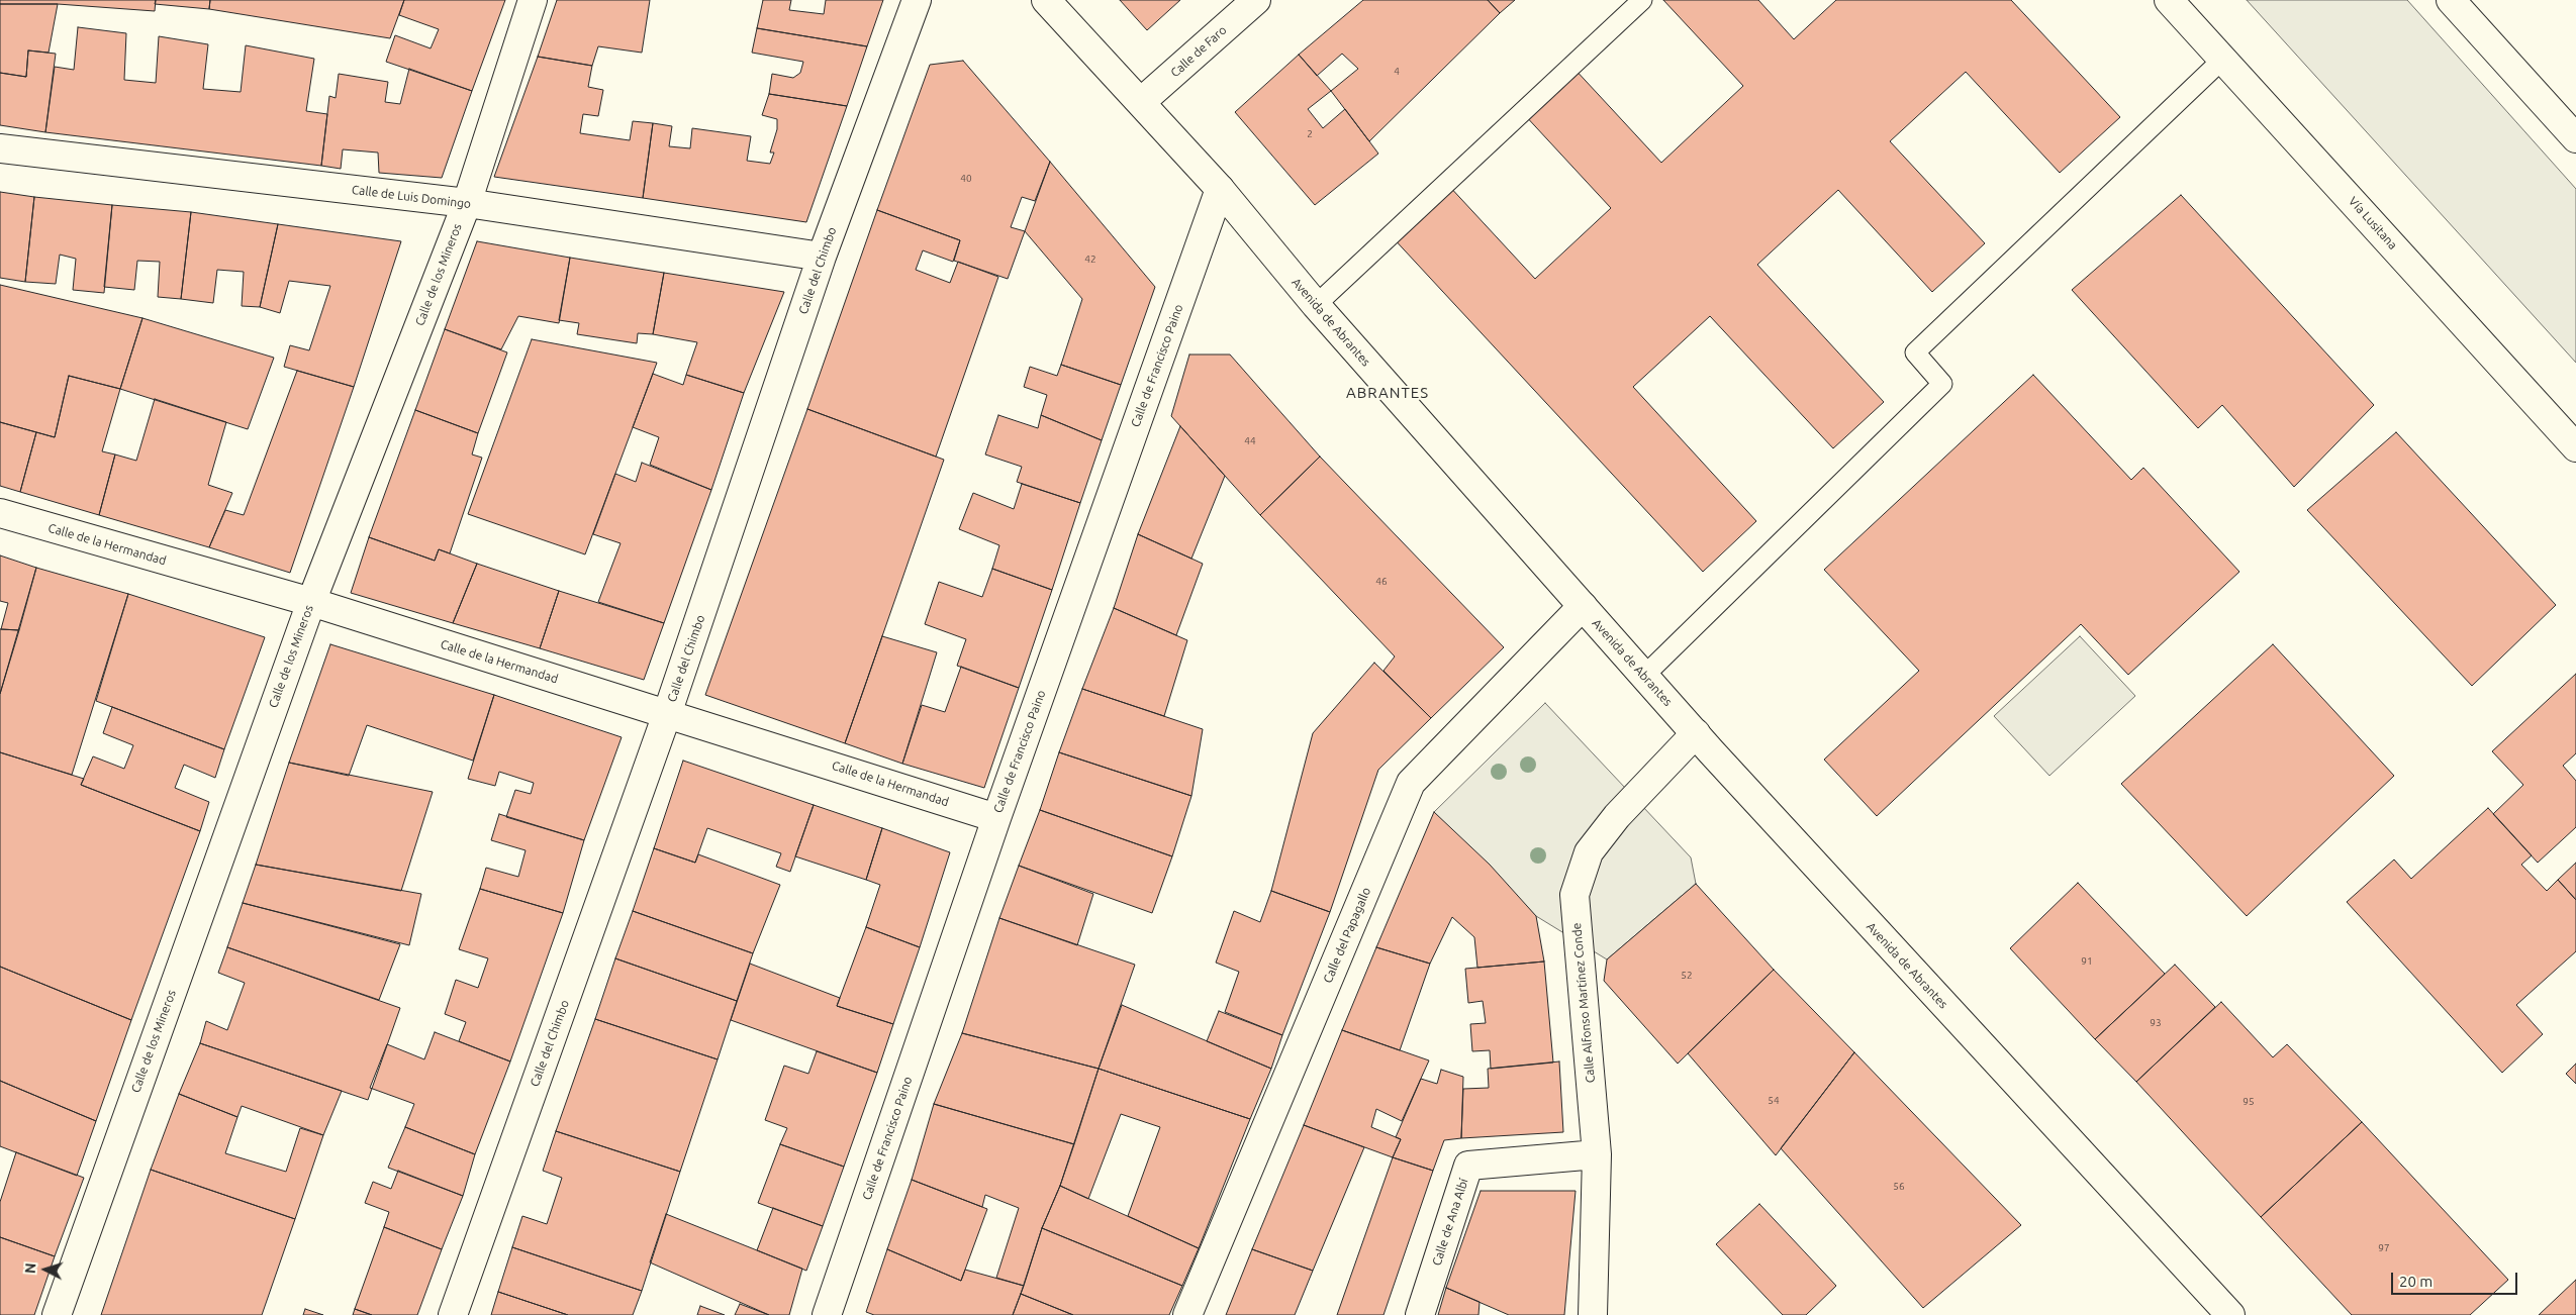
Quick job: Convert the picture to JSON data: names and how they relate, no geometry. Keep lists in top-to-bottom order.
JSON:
{
  "streets": {
    "street": [
      "Calle de Faro",
      "Calle de Luis Domingo",
      "Vía Lusitana",
      "Calle del Chimbo",
      "Calle de los Mineros",
      "Avenida de Abrantes",
      "Calle de Francisco Paino",
      "Calle de la Hermandad",
      "Calle del Papagallo",
      "Calle Alfonso Martínez Conde",
      "Calle de Ana Albí"
    ]
  },
  "crossings": [
    ["Calle de Faro", "Avenida de Abrantes"],
    ["Calle de Luis Domingo", "Calle del Chimbo"],
    ["Calle de Luis Domingo", "Calle de los Mineros"],
    ["Calle del Chimbo", "Calle de la Hermandad"],
    ["Calle de los Mineros", "Calle de la Hermandad"],
    ["Avenida de Abrantes", "Calle de Francisco Paino"],
    ["Avenida de Abrantes", "Calle del Papagallo"],
    ["Avenida de Abrantes", "Calle Alfonso Martínez Conde"],
    ["Calle de Francisco Paino", "Calle de la Hermandad"],
    ["Calle Alfonso Martínez Conde", "Calle de Ana Albí"]
  ],
  "districts": ["ABRANTES"],
  "house_numbers": [
    "4",
    "2",
    "40",
    "42",
    "44",
    "46",
    "91",
    "52",
    "93",
    "54",
    "95",
    "56",
    "97"
  ],
  "scale_bar": "20 m",
  "north": "left"
}
